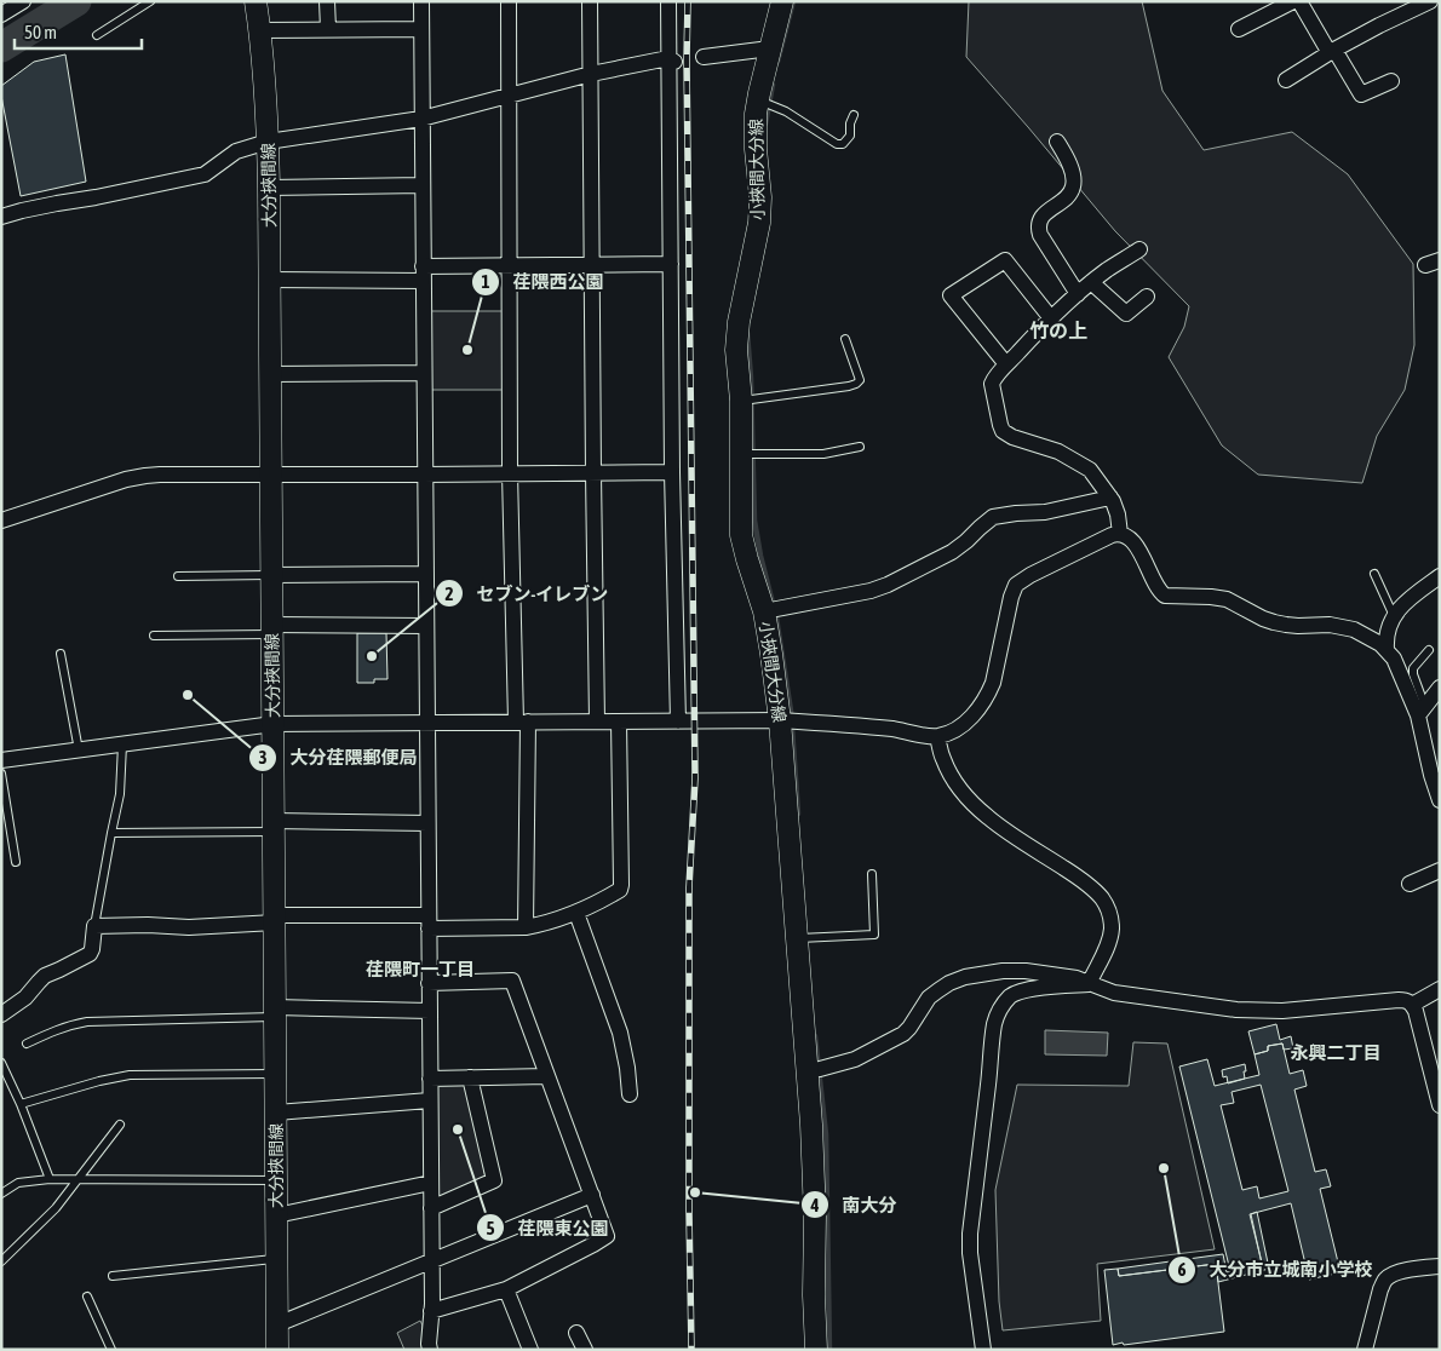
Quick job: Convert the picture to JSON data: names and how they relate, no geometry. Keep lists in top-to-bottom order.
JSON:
{
  "streets": {
    "main road": ["小挾間大分線", "大分挾間線"]
  },
  "districts": ["竹の上", "荏隈町一丁目", "永興二丁目"],
  "places": [
    "荏隈西公園",
    "セブン-イレブン",
    "大分荏隈郵便局",
    "荏隈東公園",
    "大分市立城南小学校",
    "南大分"
  ],
  "scale_bar": "50 m"
}
